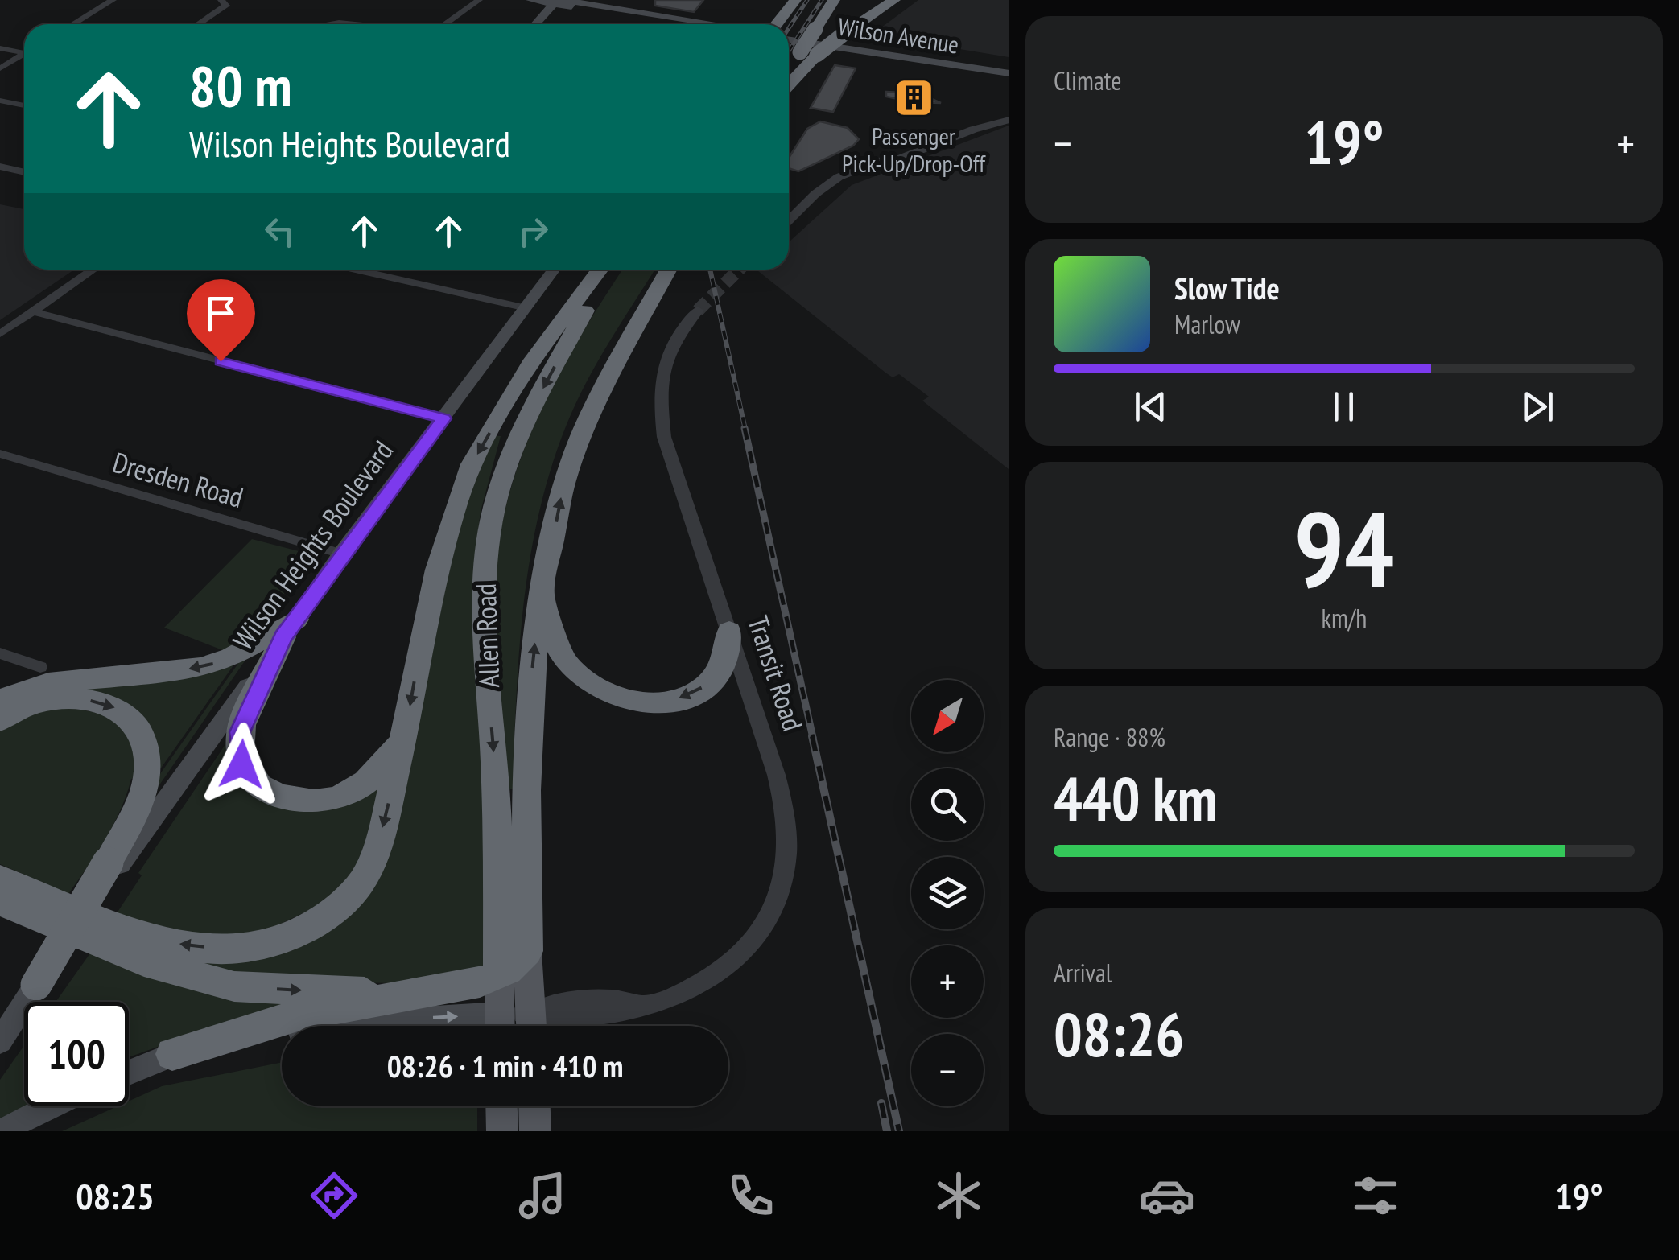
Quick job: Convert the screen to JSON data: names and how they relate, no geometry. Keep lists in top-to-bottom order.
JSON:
{
  "streets": {
    "highway": ["Allen Road"],
    "main road": ["Wilson Avenue", "Wilson Heights Boulevard"],
    "street": ["Dresden Road", "Transit Road"]
  },
  "crossings": [
    ["Dresden Road", "Wilson Heights Boulevard"]
  ],
  "places": {
    "building": ["Passenger Pick-Up/Drop-Off"]
  },
  "north": "bottom left",
  "page": {
    "tile": [
      "Climate",
      ["94", "km/h"],
      ["Range · 88%", "440 km"],
      ["Arrival", "08:26"]
    ],
    "turn": ["80 m", "Wilson Heights Boulevard"],
    "heat": ["−", "19°", "+"],
    "song": ["Slow Tide", "Marlow"],
    "map_buttons": ["+", "−"],
    "limit": "100",
    "trip": "08:26 · 1 min · 410 m",
    "tabs": ["08:25", "19°"]
  }
}
